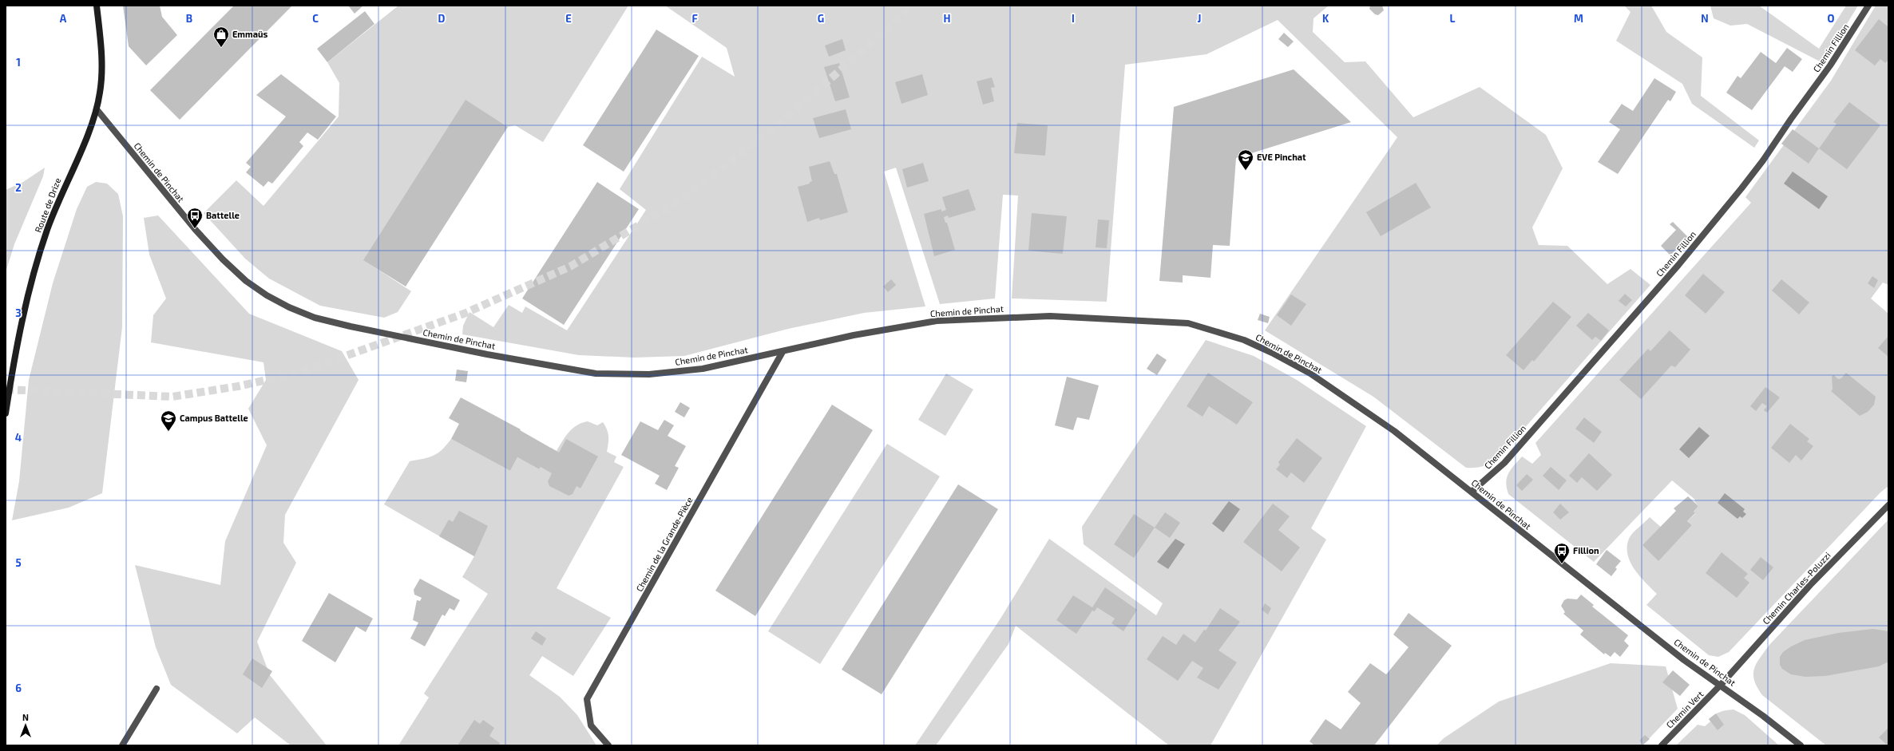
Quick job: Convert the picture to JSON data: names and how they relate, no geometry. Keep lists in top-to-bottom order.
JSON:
{
  "streets": {
    "main road": ["Route de Drize"],
    "street": [
      "Chemin Fillion",
      "Chemin de Pinchat",
      "Chemin de la Grande-Pièce",
      "Chemin Charles-Poluzzi",
      "Chemin Vert"
    ]
  },
  "crossings": [
    ["Chemin Fillion", "Chemin de Pinchat"],
    ["Chemin de Pinchat", "Route de Drize"],
    ["Chemin de Pinchat", "Chemin de la Grande-Pièce"],
    ["Chemin de Pinchat", "Chemin Charles-Poluzzi"],
    ["Chemin de Pinchat", "Chemin Vert"],
    ["Chemin Charles-Poluzzi", "Chemin Vert"]
  ],
  "places": {
    "shop": ["Emmaüs"],
    "school or university": ["EVE Pinchat", "Campus Battelle"],
    "bus stop": ["Battelle", "Fillion"]
  },
  "north": "top",
  "grid": {
    "columns": [
      "A",
      "B",
      "C",
      "D",
      "E",
      "F",
      "G",
      "H",
      "I",
      "J",
      "K",
      "L",
      "M",
      "N",
      "O"
    ],
    "rows": [
      "1",
      "2",
      "3",
      "4",
      "5",
      "6"
    ]
  }
}
